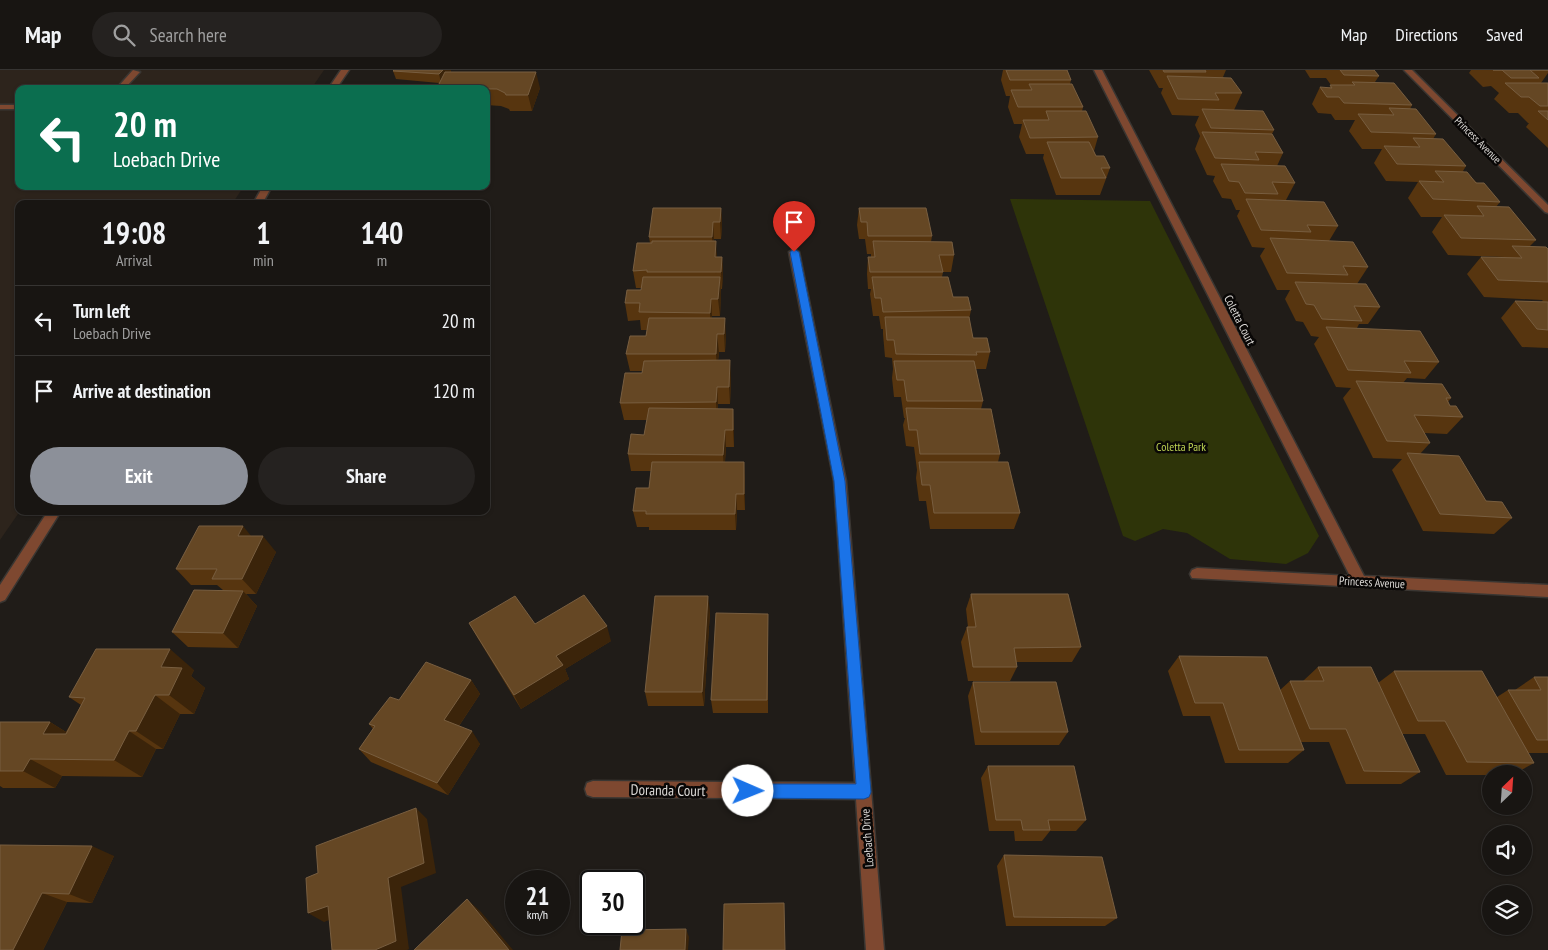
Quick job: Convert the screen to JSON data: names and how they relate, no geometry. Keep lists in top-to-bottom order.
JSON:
{
  "streets": {
    "street": [
      "Princess Avenue",
      "Coletta Court",
      "Doranda Court",
      "Loebach Drive"
    ]
  },
  "crossings": [
    ["Princess Avenue", "Coletta Court"],
    ["Doranda Court", "Loebach Drive"]
  ],
  "parks": ["Coletta Park"],
  "north": "top right",
  "page": {
    "header": "Map",
    "search": "Search here",
    "nav": ["Map", "Directions", "Saved"],
    "turn": ["20 m", "Loebach Drive"],
    "eta": [
      "19:08",
      "Arrival",
      "1",
      "min",
      "140",
      "m"
    ],
    "list": [
      {
        "name": "Turn left",
        "note": "Loebach Drive",
        "value": "20 m"
      },
      {
        "name": "Arrive at destination",
        "value": "120 m"
      }
    ],
    "buttons": ["Exit", "Share"],
    "speed": "21 km/h",
    "limit": "30"
  }
}
